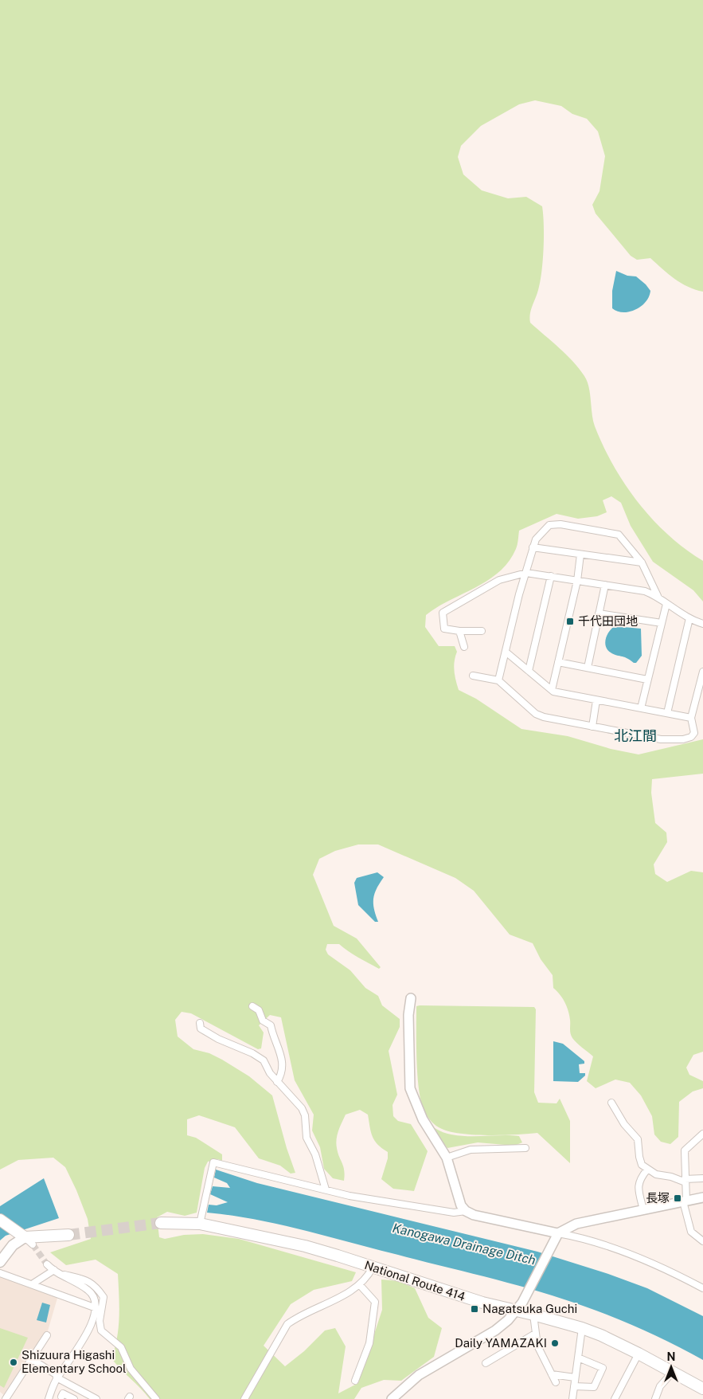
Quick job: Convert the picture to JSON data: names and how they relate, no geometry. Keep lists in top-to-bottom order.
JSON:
{
  "streets": {
    "highway": ["National Route 414"]
  },
  "districts": ["北江間"],
  "water": ["Kanogawa Drainage Ditch"],
  "places": {
    "transit": ["千代田団地", "長塚", "Nagatsuka Guchi"],
    "other": ["Daily YAMAZAKI", "Shizuura Higashi Elementary School"]
  },
  "north": "top"
}
